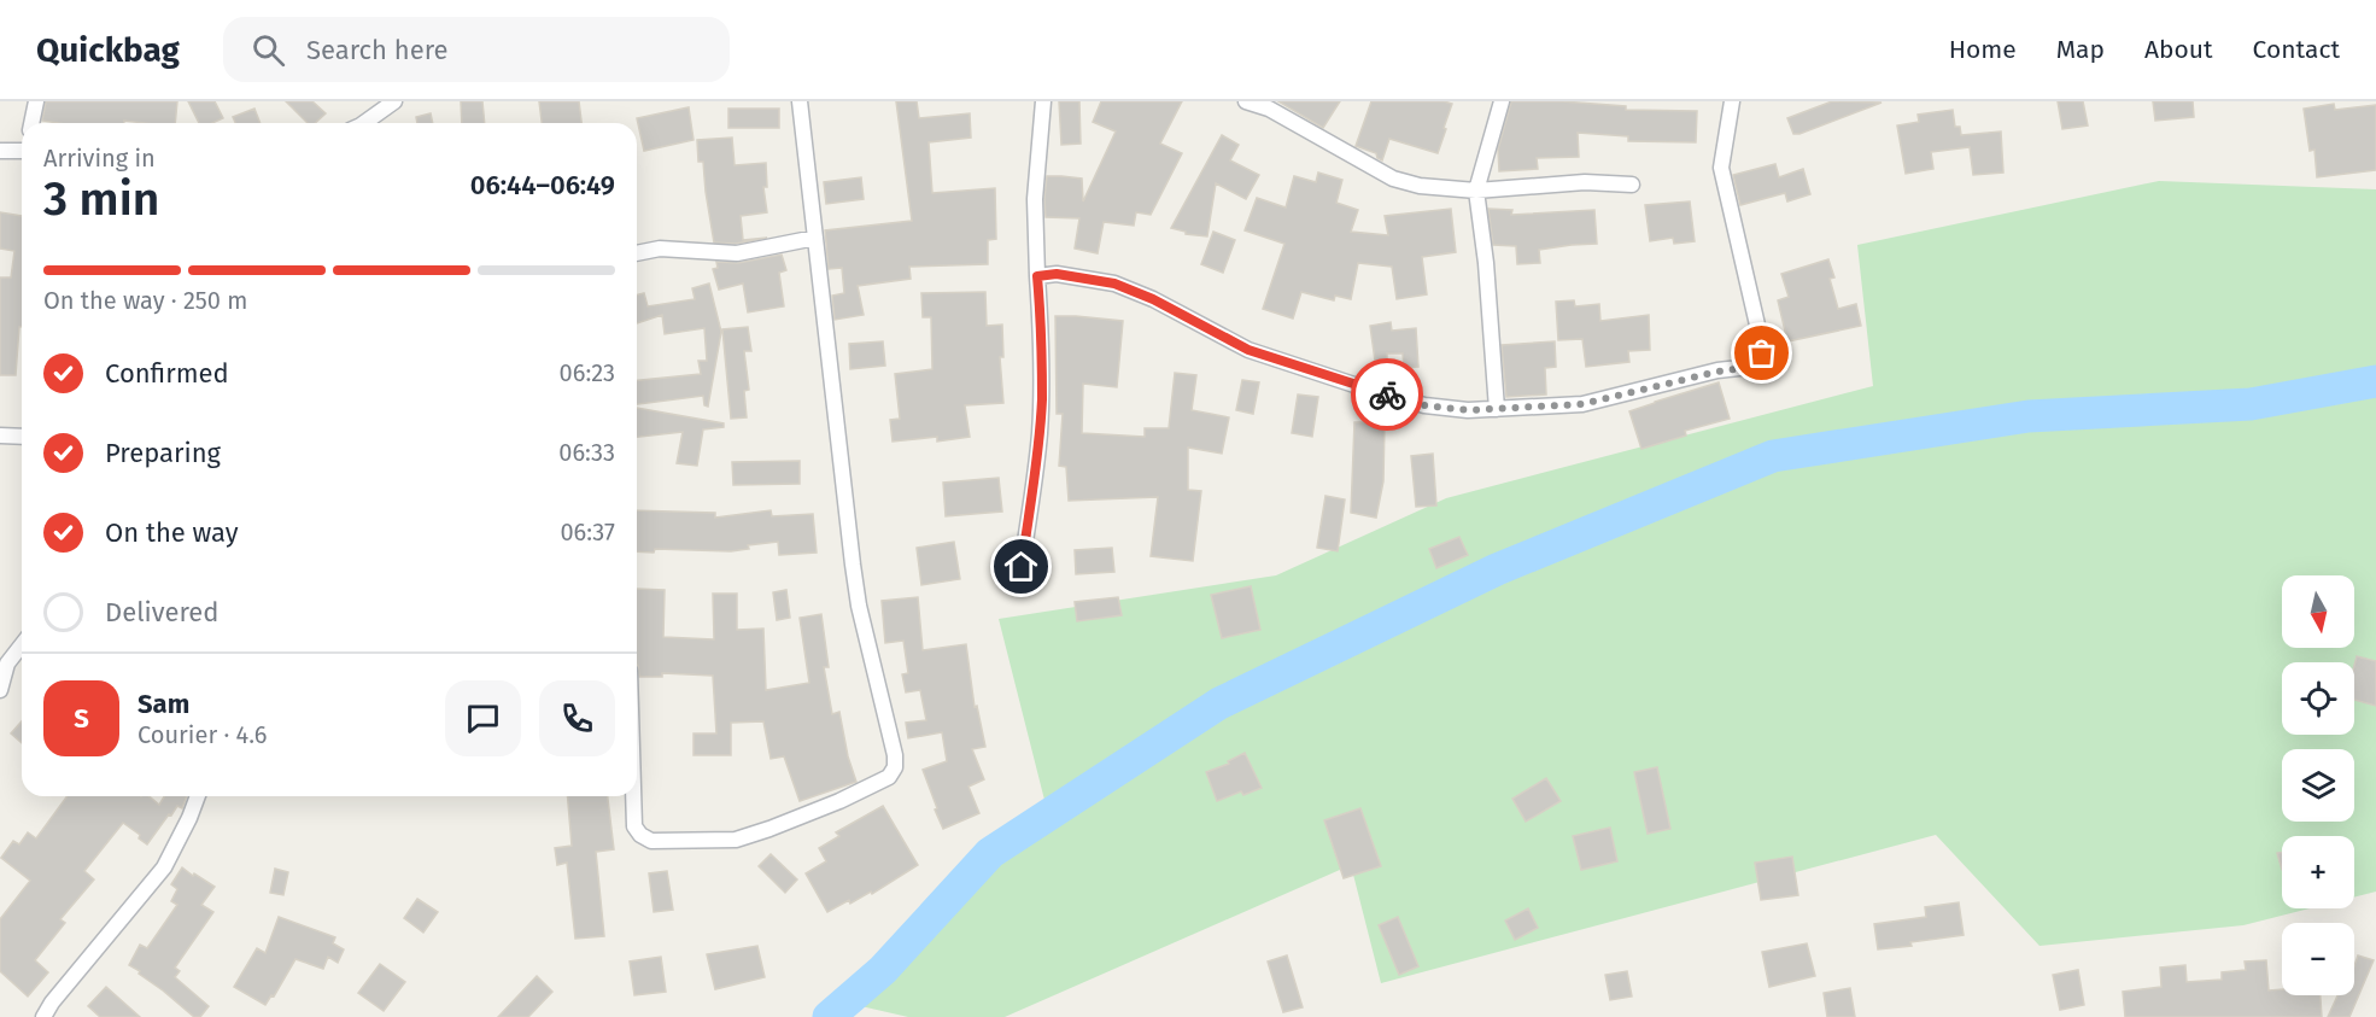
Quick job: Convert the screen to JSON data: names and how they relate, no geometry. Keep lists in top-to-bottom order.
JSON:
{
  "north": "bottom",
  "page": {
    "header": "Quickbag",
    "search": "Search here",
    "nav": [
      "Home",
      "Map",
      "About",
      "Contact"
    ],
    "heading": ["3 min", "Arriving in", "06:44–06:49"],
    "panel": ["Sam", "Courier · 4.6"],
    "bar": "On the way · 250 m",
    "list": [
      ["Confirmed", "06:23"],
      ["Preparing", "06:33"],
      ["On the way", "06:37"],
      "Delivered"
    ],
    "map_buttons": ["+", "−"],
    "round": "S"
  }
}
